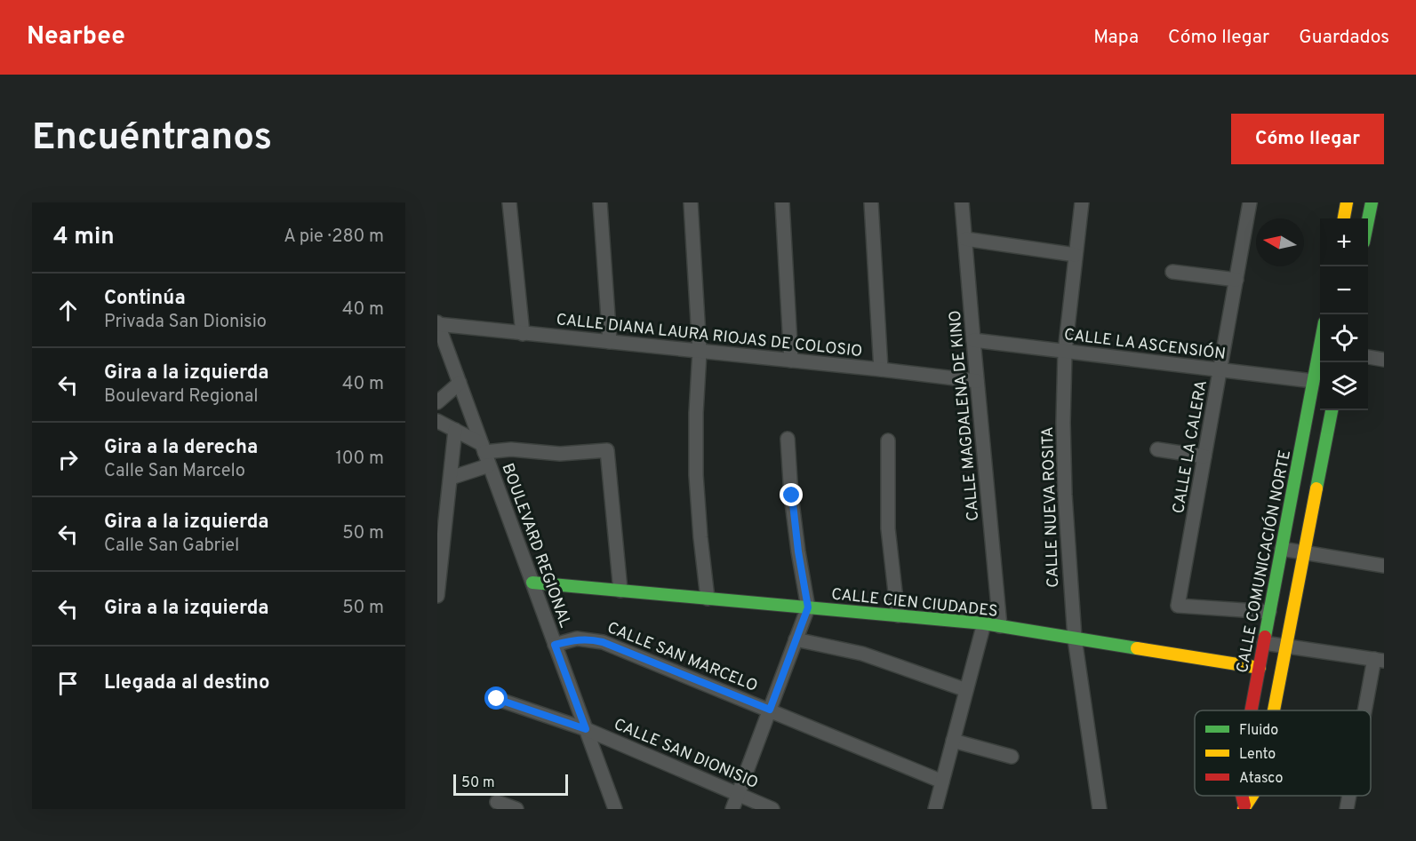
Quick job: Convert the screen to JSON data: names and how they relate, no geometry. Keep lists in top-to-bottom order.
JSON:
{
  "streets": {
    "street": [
      "CALLE DIANA LAURA RIOJAS DE COLOSIO",
      "CALLE LA ASCENSIÓN",
      "CALLE MAGDALENA DE KINO",
      "CALLE LA CALERA",
      "CALLE NUEVA ROSITA",
      "BOULEVARD REGIONAL",
      "CALLE COMUNICACIÓN NORTE",
      "CALLE CIEN CIUDADES",
      "CALLE SAN MARCELO",
      "CALLE SAN DIONISIO"
    ]
  },
  "crossings": [
    ["CALLE DIANA LAURA RIOJAS DE COLOSIO", "CALLE MAGDALENA DE KINO"],
    ["CALLE DIANA LAURA RIOJAS DE COLOSIO", "BOULEVARD REGIONAL"],
    ["CALLE LA ASCENSIÓN", "CALLE MAGDALENA DE KINO"],
    ["CALLE LA ASCENSIÓN", "CALLE LA CALERA"],
    ["CALLE LA ASCENSIÓN", "CALLE NUEVA ROSITA"],
    ["CALLE LA ASCENSIÓN", "CALLE COMUNICACIÓN NORTE"],
    ["CALLE MAGDALENA DE KINO", "CALLE CIEN CIUDADES"],
    ["CALLE LA CALERA", "CALLE COMUNICACIÓN NORTE"],
    ["CALLE NUEVA ROSITA", "CALLE CIEN CIUDADES"],
    ["BOULEVARD REGIONAL", "CALLE CIEN CIUDADES"],
    ["BOULEVARD REGIONAL", "CALLE SAN MARCELO"],
    ["BOULEVARD REGIONAL", "CALLE SAN DIONISIO"],
    ["CALLE COMUNICACIÓN NORTE", "CALLE CIEN CIUDADES"]
  ],
  "legend": ["Fluido", "Lento", "Atasco"],
  "scale_bar": "50 m",
  "north": "left",
  "page": {
    "header": "Nearbee",
    "nav": ["Mapa", "Cómo llegar", "Guardados"],
    "buttons": "Cómo llegar",
    "title": "Encuéntranos",
    "heading": ["4 min", "A pie · 280 m"],
    "map_buttons": ["+", "−"],
    "list": [
      ["Continúa", "Privada San Dionisio", "40 m"],
      ["Gira a la izquierda", "Boulevard Regional", "40 m"],
      ["Gira a la derecha", "Calle San Marcelo", "100 m"],
      ["Gira a la izquierda", "Calle San Gabriel", "50 m"],
      ["Gira a la izquierda", "50 m"],
      "Llegada al destino"
    ],
    "scale": "50 m"
  }
}
